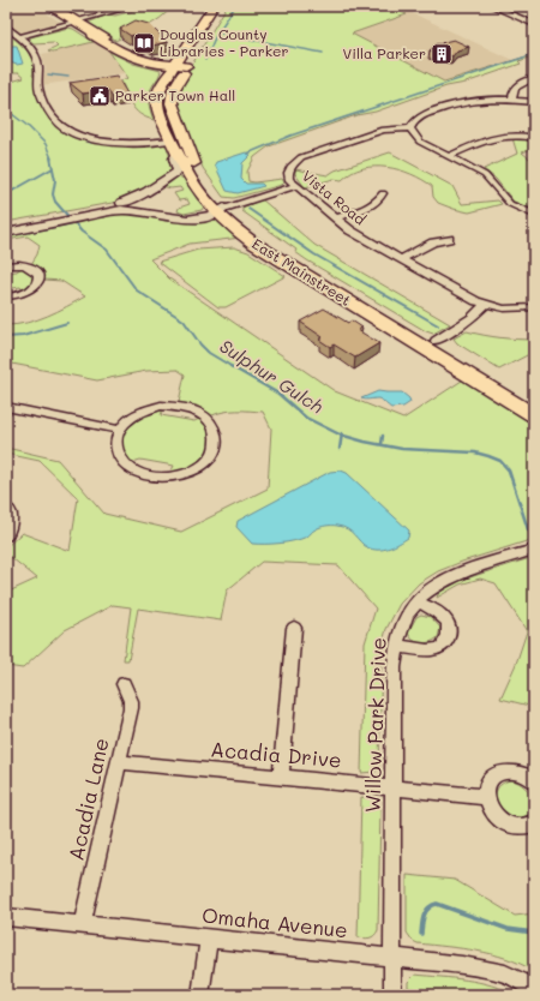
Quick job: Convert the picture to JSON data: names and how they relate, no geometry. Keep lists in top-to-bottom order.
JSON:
{
  "streets": {
    "main road": ["East Mainstreet"],
    "street": [
      "Vista Road",
      "Willow Park Drive",
      "Acadia Drive",
      "Acadia Lane",
      "Omaha Avenue"
    ]
  },
  "crossings": [
    ["Willow Park Drive", "Acadia Drive"],
    ["Willow Park Drive", "Omaha Avenue"],
    ["Acadia Drive", "Acadia Lane"],
    ["Acadia Lane", "Omaha Avenue"]
  ],
  "water": ["Sulphur Gulch"],
  "places": {
    "library": ["Douglas County Libraries - Parker"],
    "building": ["Villa Parker"],
    "public building": ["Parker Town Hall"]
  }
}
